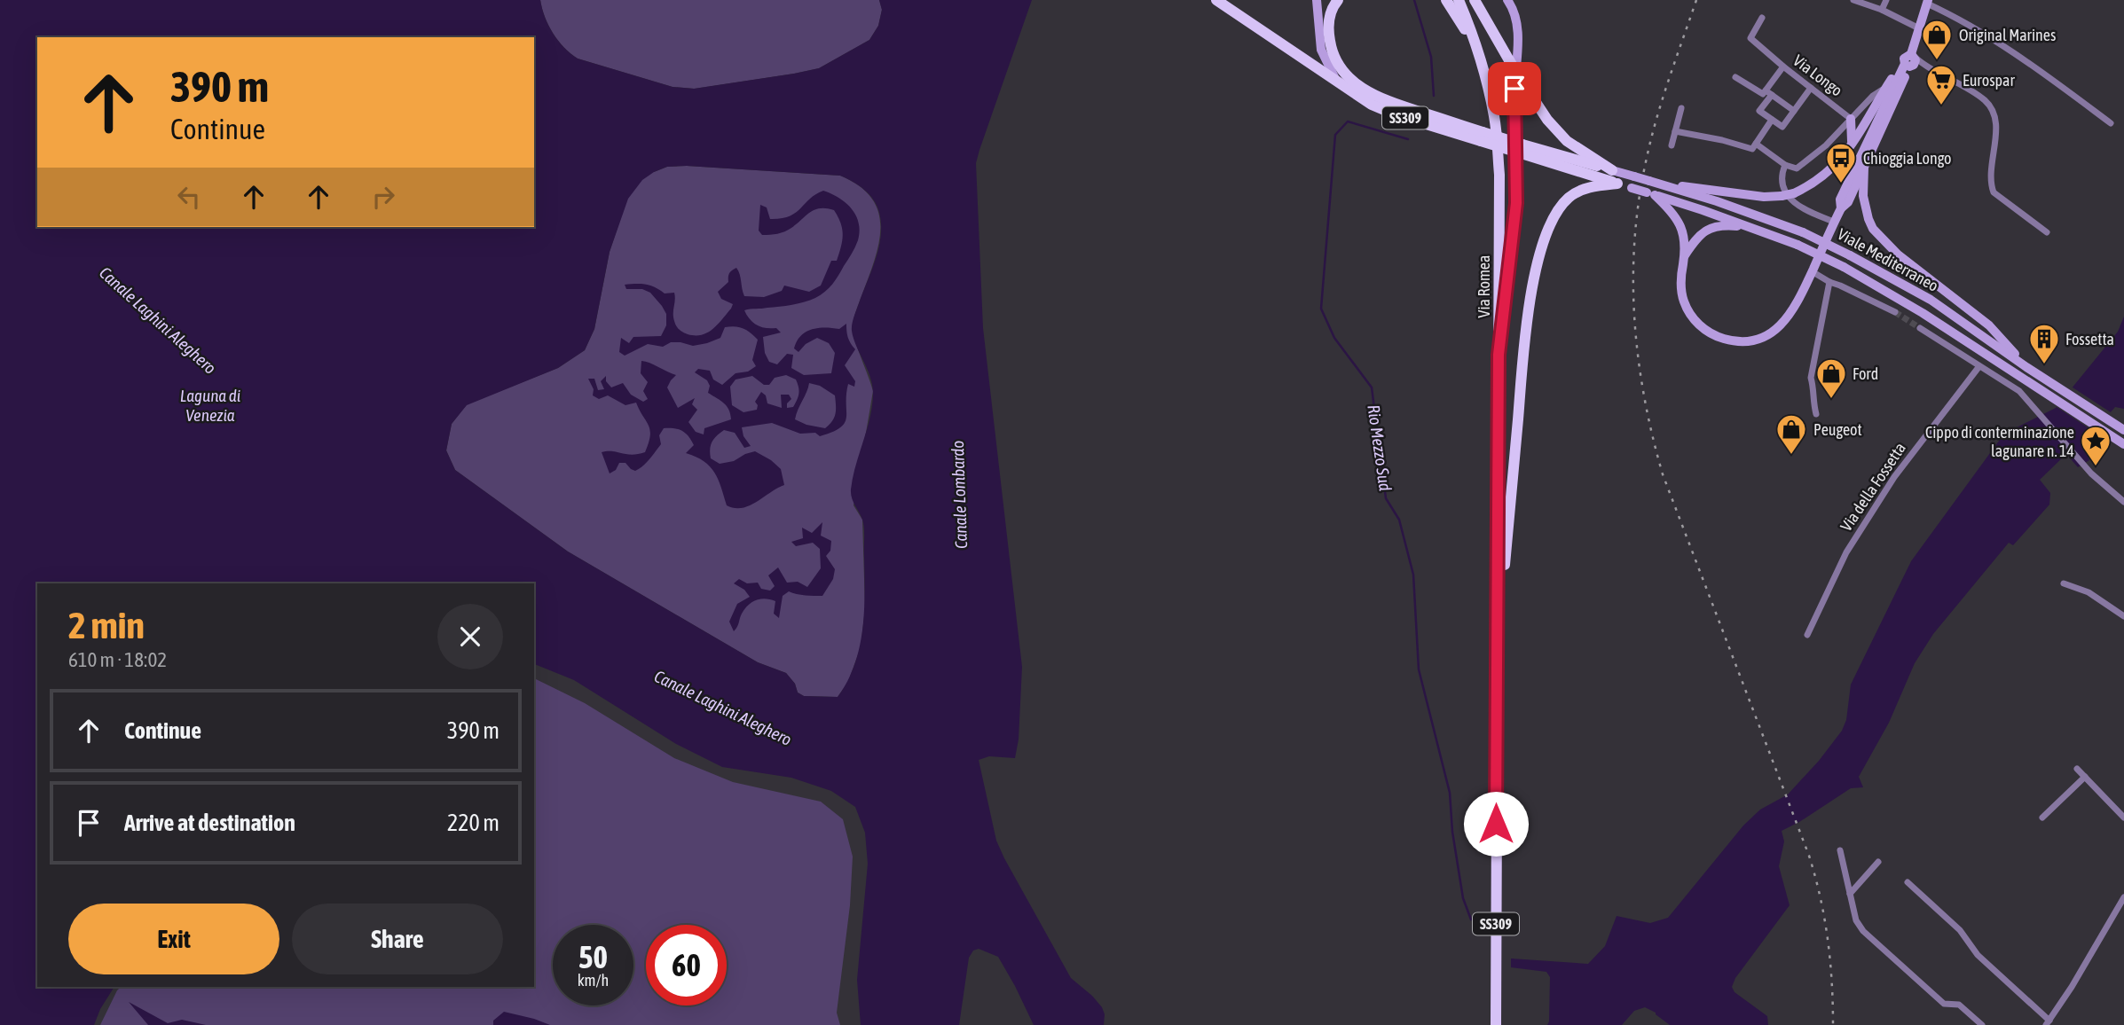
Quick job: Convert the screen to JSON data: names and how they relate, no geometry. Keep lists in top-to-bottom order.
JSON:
{
  "streets": {
    "main road": ["SS309", "Via Romea"],
    "street": ["Via Longo", "Viale Mediterraneo", "Via della Fossetta"]
  },
  "crossings": [
    ["SS309", "Viale Mediterraneo"],
    ["SS309", "Via Romea"]
  ],
  "water": [
    "Canale Laghini Aleghero",
    "Laguna di Venezia",
    "Rio Mezzo Sud",
    "Canale Lombardo"
  ],
  "places": {
    "shop": ["Original Marines", "Ford", "Peugeot"],
    "supermarket": ["Eurospar"],
    "bus stop": ["Chioggia Longo"],
    "building": ["Fossetta"],
    "place": ["Cippo di conterminazione lagunare n. 14"]
  },
  "page": {
    "turn": ["390 m", "Continue"],
    "heading": ["2 min", "610 m · 18:02"],
    "list": [
      {
        "name": "Continue",
        "value": "390 m"
      },
      {
        "name": "Arrive at destination",
        "value": "220 m"
      }
    ],
    "buttons": ["Exit", "Share"],
    "speed": "50 km/h",
    "limit": "60"
  }
}
